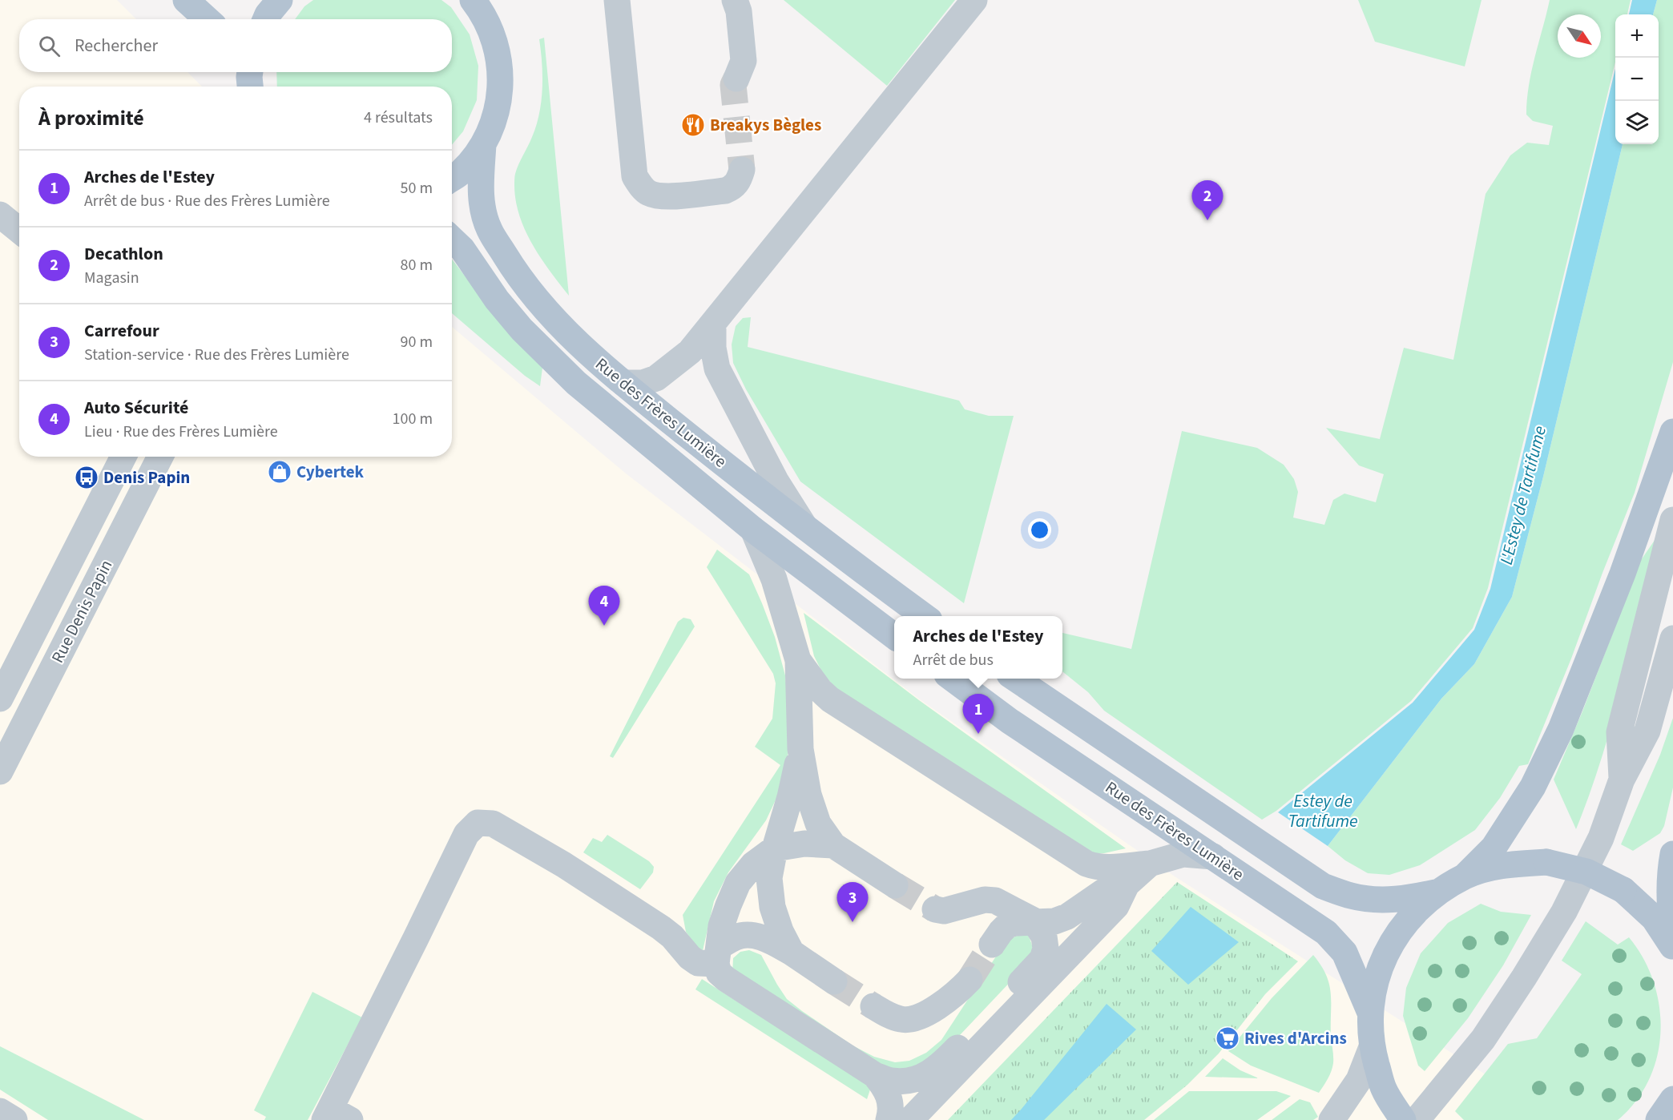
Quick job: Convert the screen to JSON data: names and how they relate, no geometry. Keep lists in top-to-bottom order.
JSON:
{
  "streets": {
    "main road": ["Rue des Frères Lumière"],
    "street": ["Rue Denis Papin"]
  },
  "water": ["L'Estey de Tartifume", "Estey de Tartifume"],
  "places": {
    "restaurant": ["Breakys Bègles"],
    "shop": ["Cybertek"],
    "bus stop": ["Denis Papin"],
    "supermarket": ["Rives d'Arcins"]
  },
  "north": "bottom right",
  "page": {
    "map_buttons": ["+", "−"],
    "search": "Rechercher",
    "heading": ["À proximité", "4 résultats"],
    "list": [
      {
        "mark": "1",
        "name": "Arches de l'Estey",
        "note": "Arrêt de bus · Rue des Frères Lumière",
        "value": "50 m"
      },
      {
        "mark": "2",
        "name": "Decathlon",
        "note": "Magasin",
        "value": "80 m"
      },
      {
        "mark": "3",
        "name": "Carrefour",
        "note": "Station-service · Rue des Frères Lumière",
        "value": "90 m"
      },
      {
        "mark": "4",
        "name": "Auto Sécurité",
        "note": "Lieu · Rue des Frères Lumière",
        "value": "100 m"
      }
    ],
    "pins": [
      "2",
      "4",
      "1",
      "3"
    ],
    "popup": ["Arches de l'Estey", "Arrêt de bus"]
  }
}
